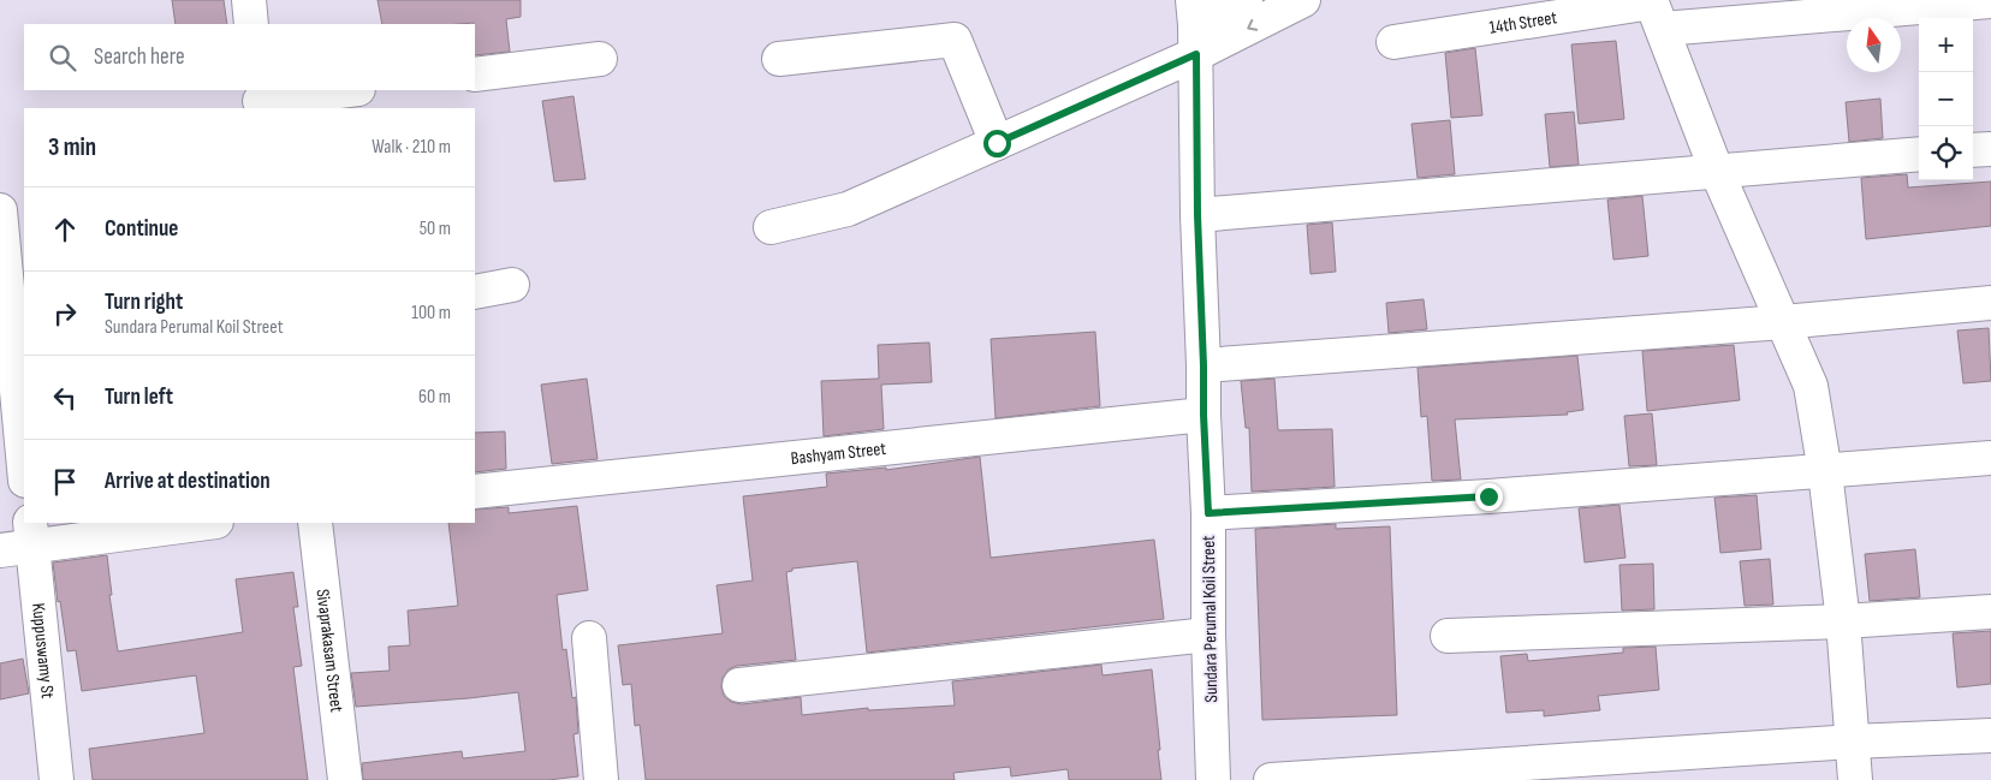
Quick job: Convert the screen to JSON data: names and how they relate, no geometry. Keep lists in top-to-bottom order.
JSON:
{
  "streets": {
    "street": [
      "14th Street",
      "Bashyam Street",
      "Sundara Perumal Koil Street",
      "Kuppuswamy St",
      "Sivaprakasam Street"
    ]
  },
  "crossings": [
    ["Bashyam Street", "Sundara Perumal Koil Street"]
  ],
  "north": "top",
  "page": {
    "map_buttons": ["+", "−"],
    "search": "Search here",
    "heading": ["3 min", "Walk · 210 m"],
    "list": [
      ["Continue", "50 m"],
      ["Turn right", "Sundara Perumal Koil Street", "100 m"],
      ["Turn left", "60 m"],
      "Arrive at destination"
    ]
  }
}
